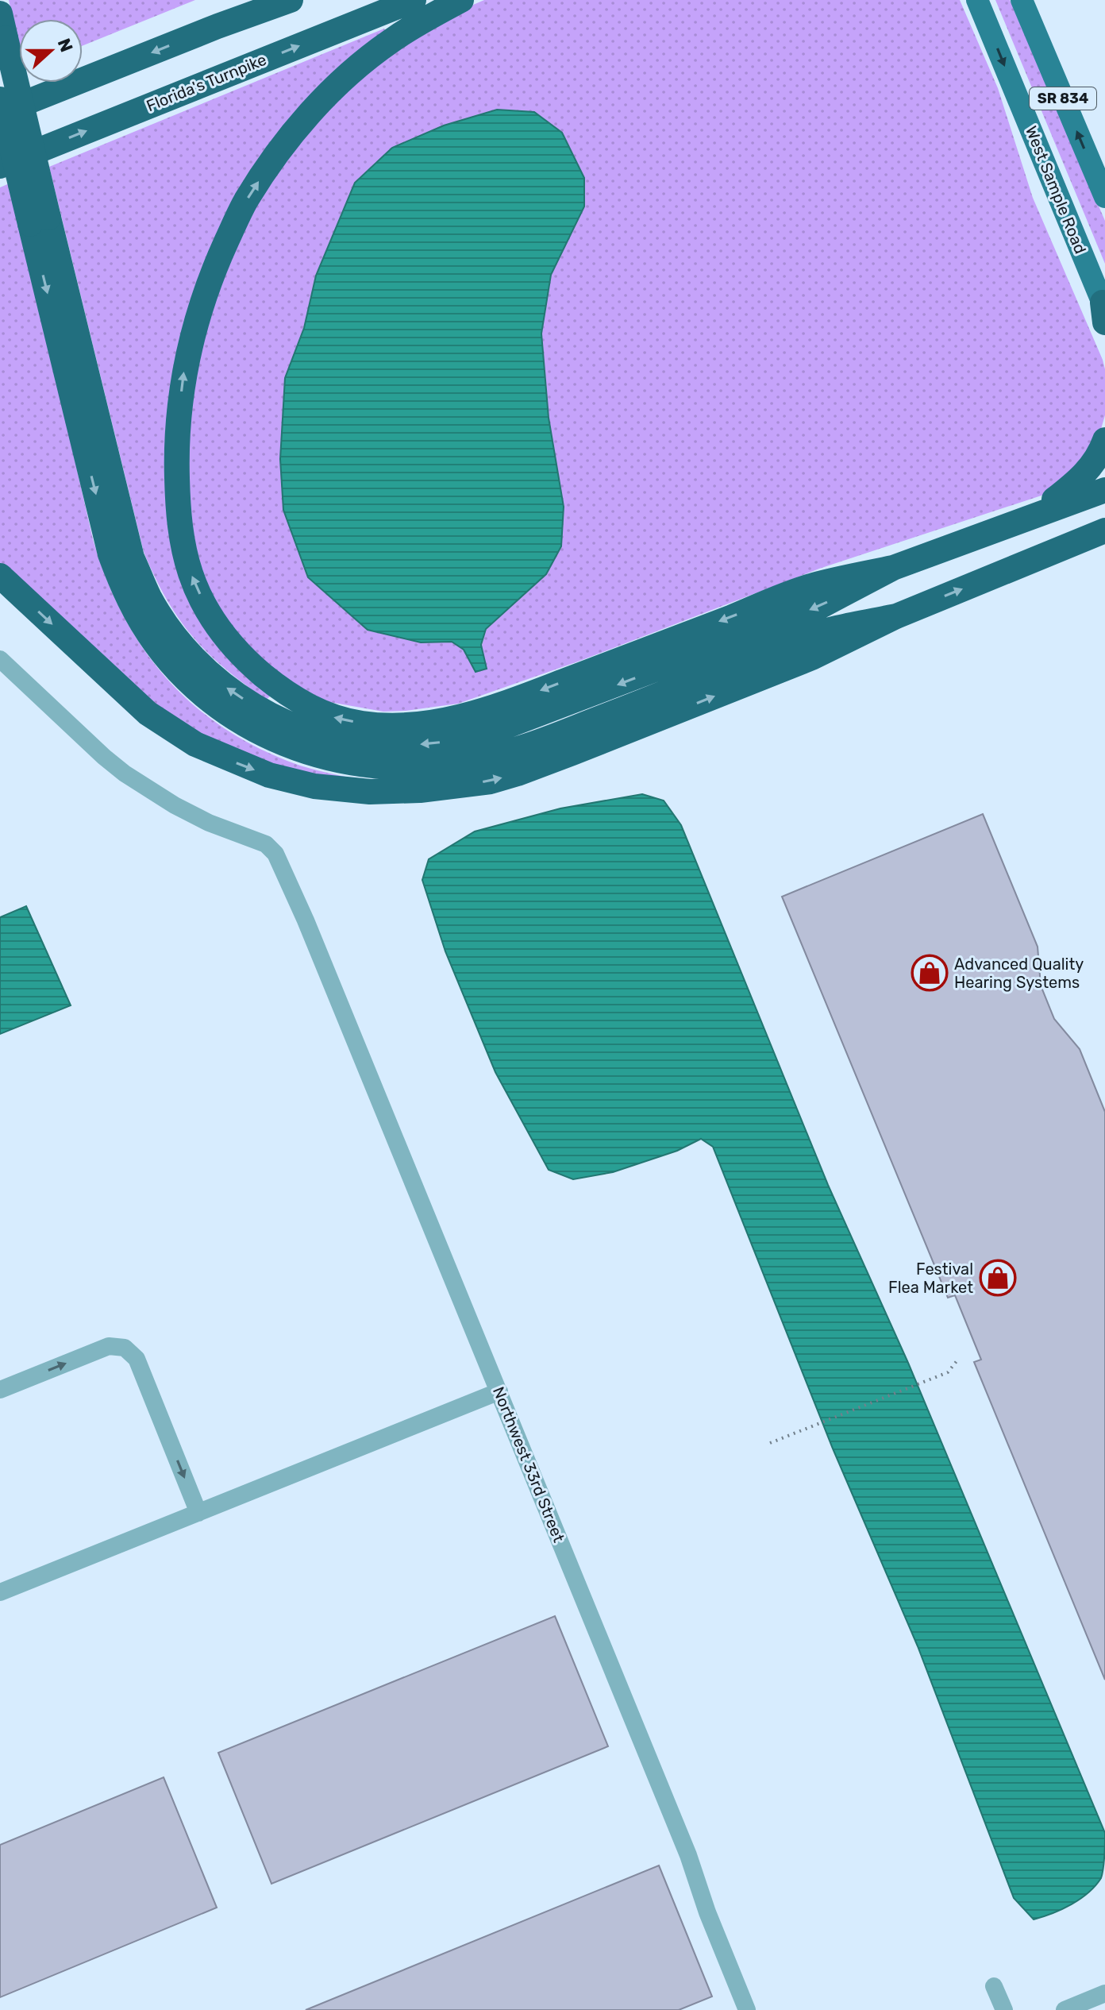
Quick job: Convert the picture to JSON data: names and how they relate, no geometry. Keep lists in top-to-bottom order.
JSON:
{
  "streets": {
    "highway": ["Florida's Turnpike"],
    "main road": ["SR 834", "West Sample Road"],
    "street": ["Northwest 33rd Street"]
  },
  "places": {
    "shop": ["Advanced Quality Hearing Systems", "Festival Flea Market"]
  },
  "north": "right"
}
